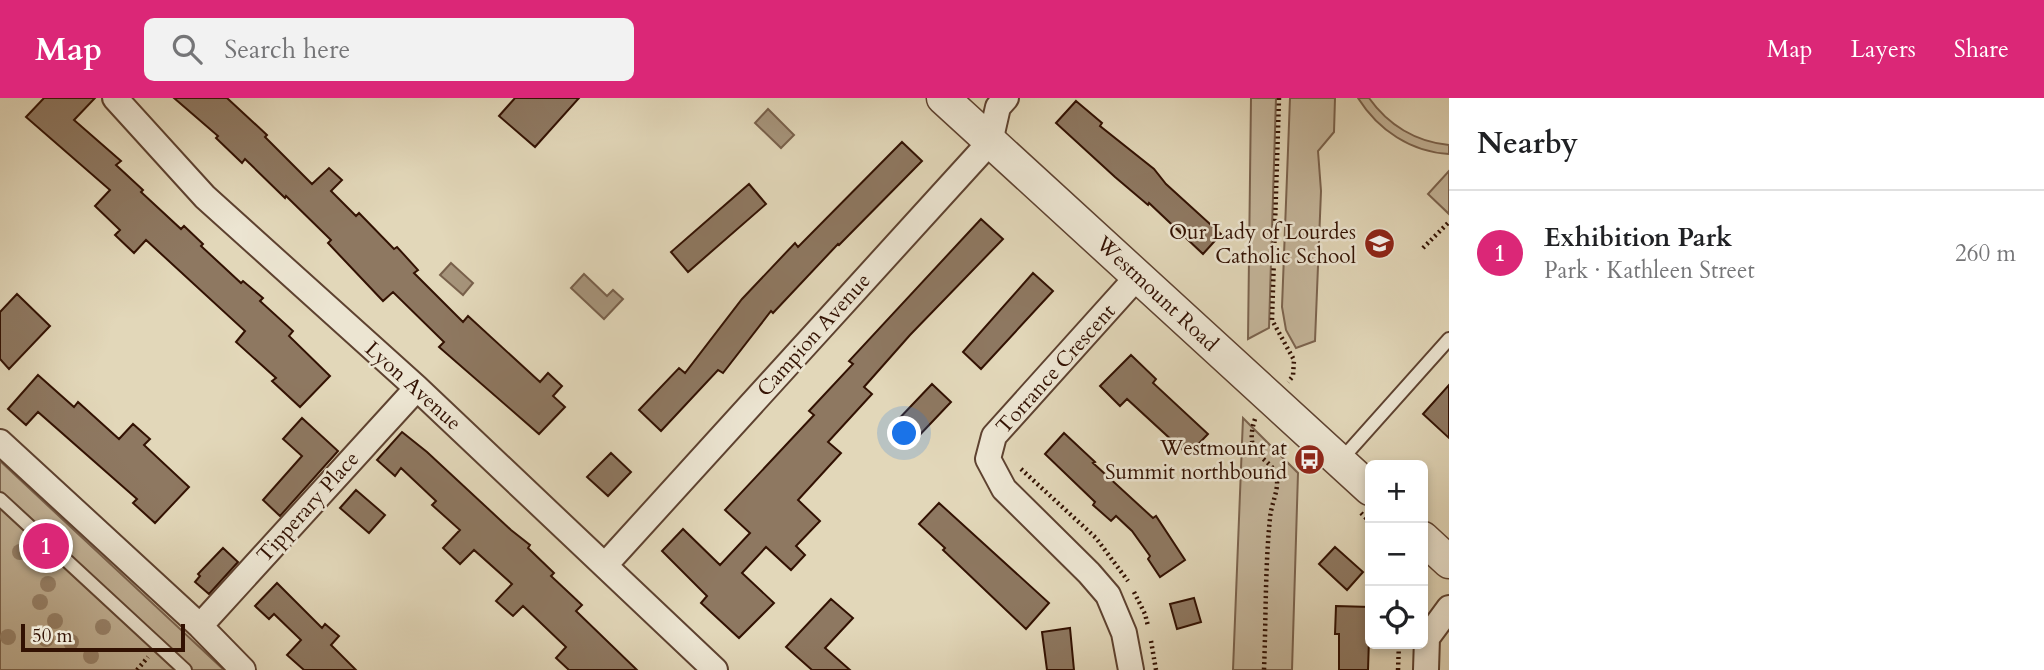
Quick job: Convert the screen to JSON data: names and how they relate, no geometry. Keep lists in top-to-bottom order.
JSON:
{
  "streets": {
    "street": [
      "Westmount Road",
      "Campion Avenue",
      "Torrance Crescent",
      "Lyon Avenue",
      "Tipperary Place"
    ]
  },
  "crossings": [
    ["Westmount Road", "Campion Avenue"],
    ["Westmount Road", "Torrance Crescent"],
    ["Campion Avenue", "Lyon Avenue"],
    ["Lyon Avenue", "Tipperary Place"]
  ],
  "places": {
    "school or university": ["Our Lady of Lourdes Catholic School"],
    "bus stop": ["Westmount at Summit northbound"]
  },
  "scale_bar": "50 m",
  "page": {
    "header": "Map",
    "search": "Search here",
    "nav": ["Map", "Layers", "Share"],
    "heading": "Nearby",
    "list": [
      {
        "mark": "1",
        "name": "Exhibition Park",
        "note": "Park · Kathleen Street",
        "value": "260 m"
      }
    ],
    "map_buttons": ["+", "−"],
    "pins": "1",
    "scale": "50 m"
  }
}
